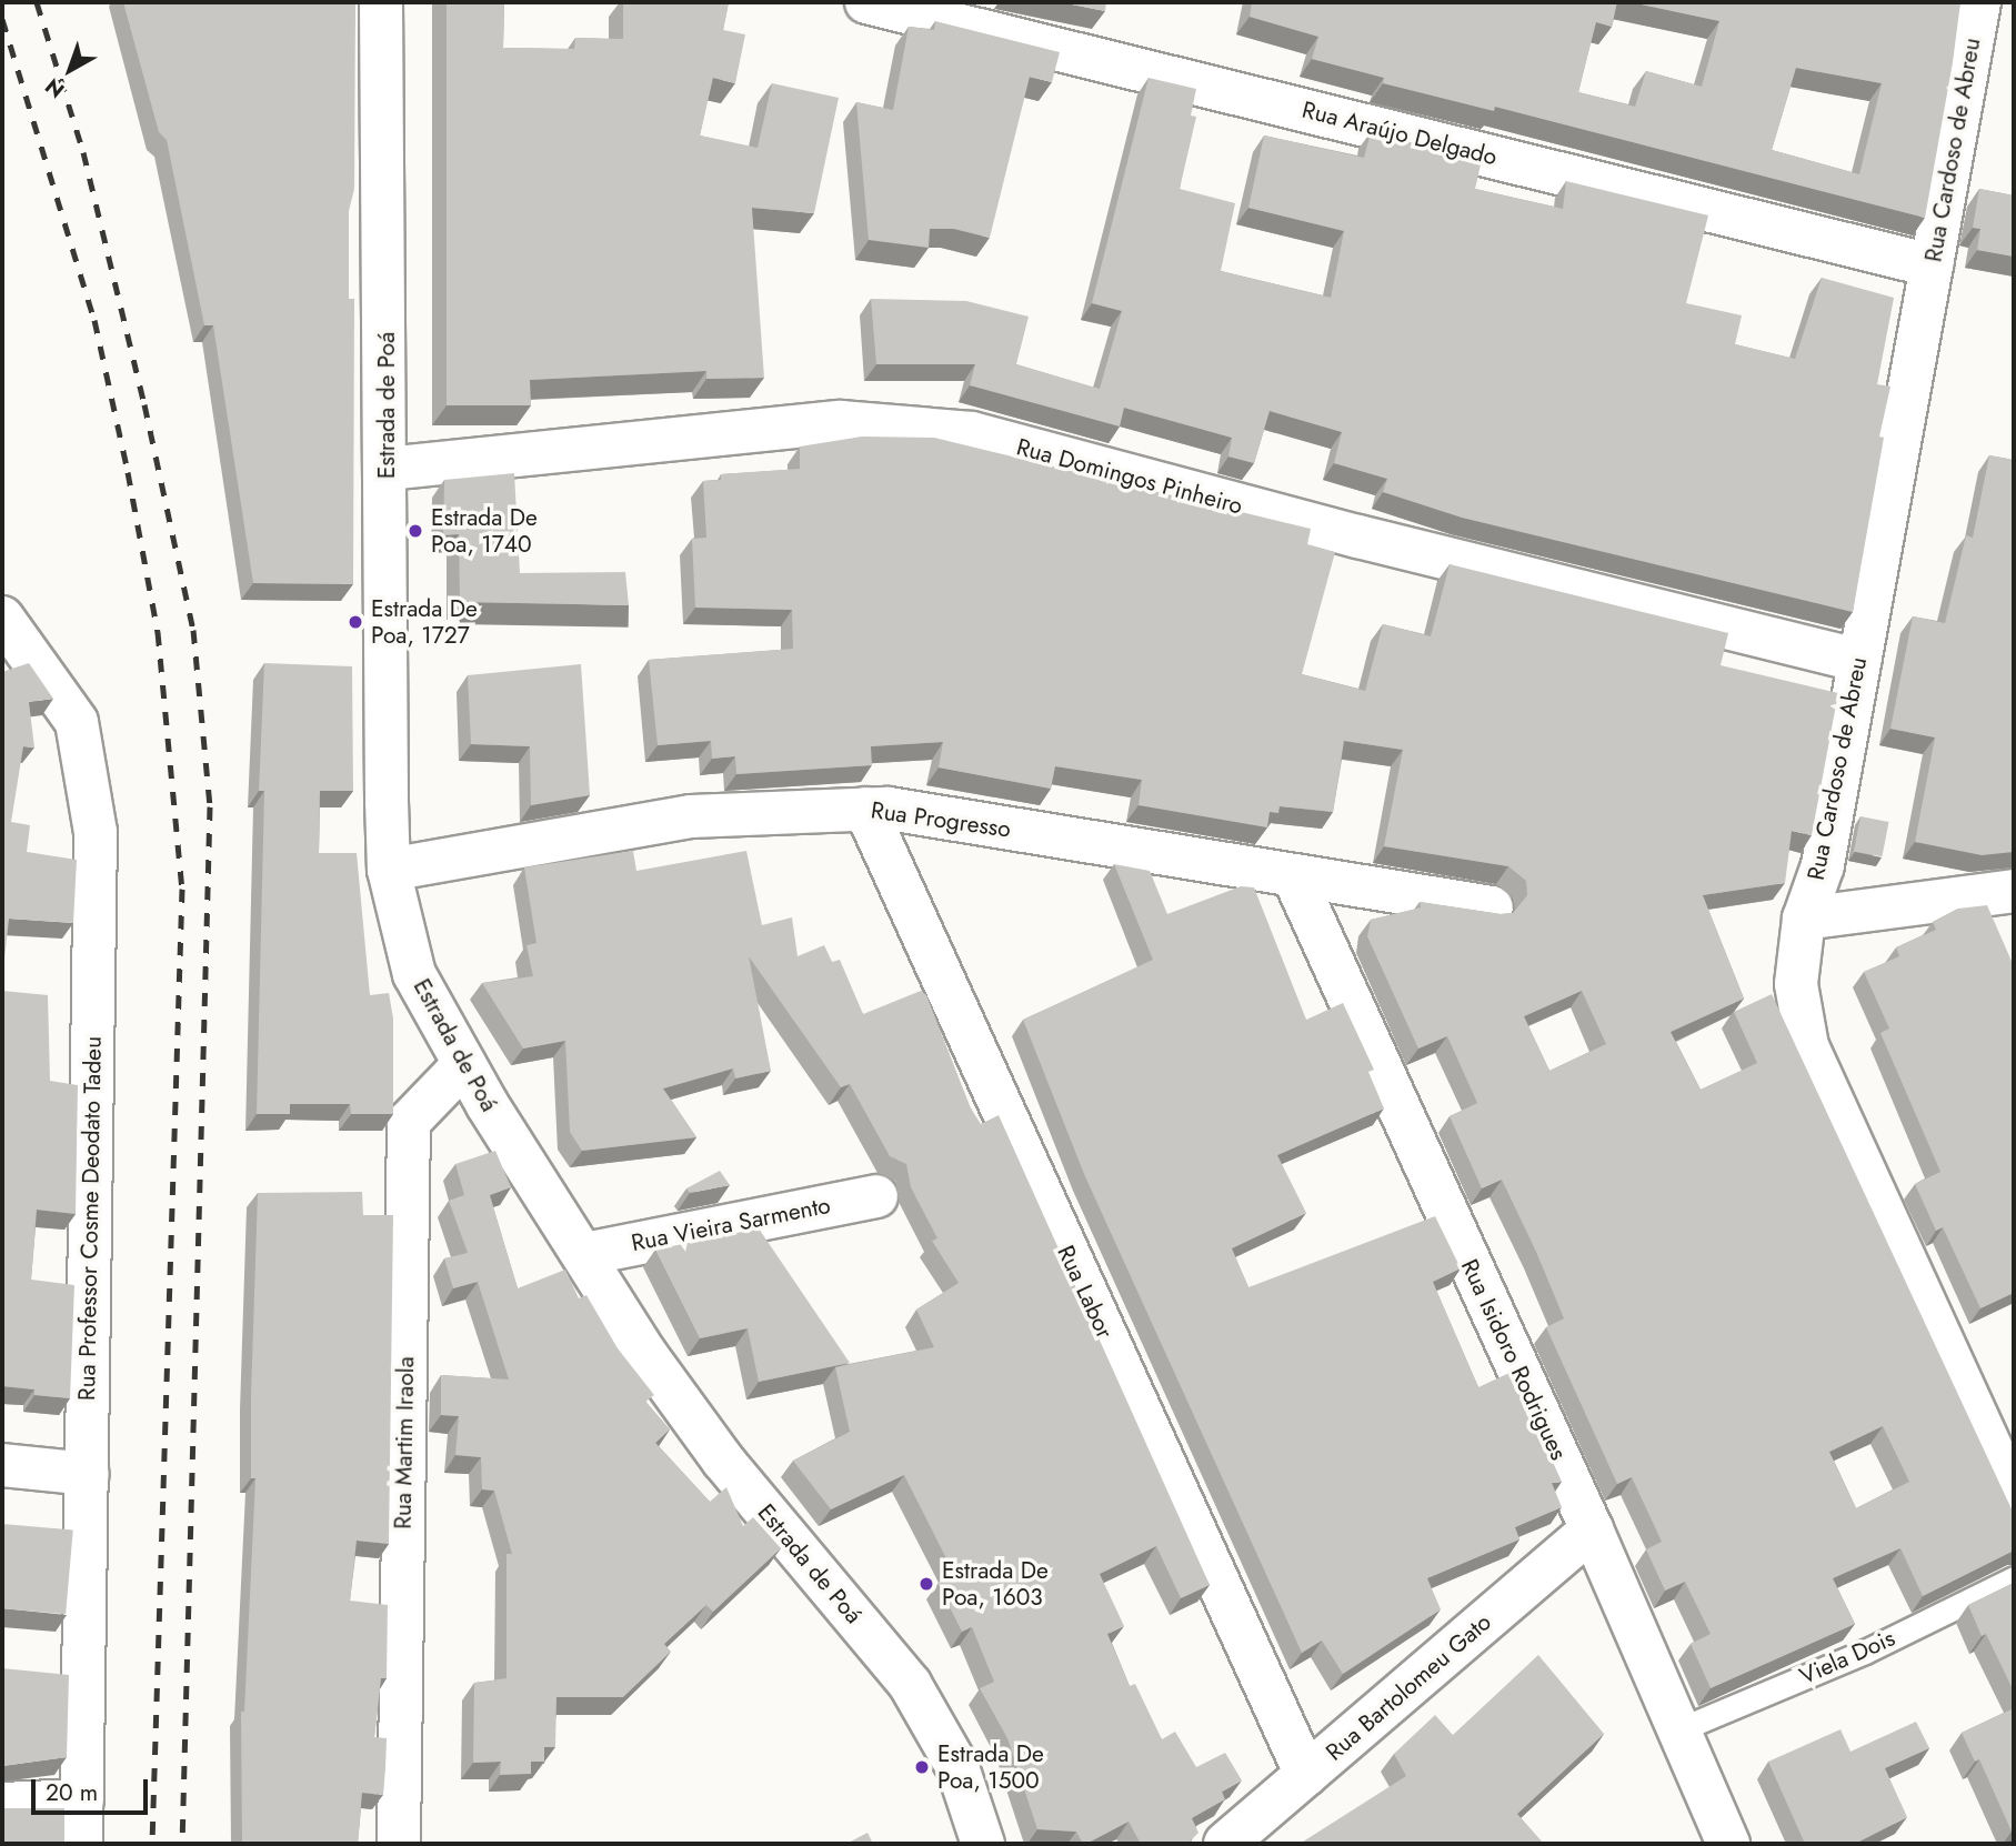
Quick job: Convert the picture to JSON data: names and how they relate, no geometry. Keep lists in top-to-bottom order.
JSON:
{
  "streets": {
    "street": [
      "Rua Araújo Delgado",
      "Rua Cardoso de Abreu",
      "Estrada de Poá",
      "Rua Domingos Pinheiro",
      "Rua Progresso",
      "Rua Professor Cosme Deodato Tadeu",
      "Rua Vieira Sarmento",
      "Rua Labor",
      "Rua Isidoro Rodrigues",
      "Rua Martim Iraola",
      "Rua Bartolomeu Gato"
    ],
    "lane": ["Viela Dois"]
  },
  "crossings": [
    ["Rua Araújo Delgado", "Rua Cardoso de Abreu"],
    ["Rua Cardoso de Abreu", "Rua Domingos Pinheiro"],
    ["Estrada de Poá", "Rua Domingos Pinheiro"],
    ["Estrada de Poá", "Rua Progresso"],
    ["Estrada de Poá", "Rua Vieira Sarmento"],
    ["Estrada de Poá", "Rua Martim Iraola"],
    ["Rua Progresso", "Rua Labor"],
    ["Rua Progresso", "Rua Isidoro Rodrigues"],
    ["Rua Labor", "Rua Bartolomeu Gato"],
    ["Rua Isidoro Rodrigues", "Viela Dois"],
    ["Rua Isidoro Rodrigues", "Rua Bartolomeu Gato"]
  ],
  "places": [
    "Estrada De Poa, 1740",
    "Estrada De Poa, 1727",
    "Estrada De Poa, 1603",
    "Estrada De Poa, 1500"
  ],
  "scale_bar": "20 m",
  "north": "bottom left"
}
